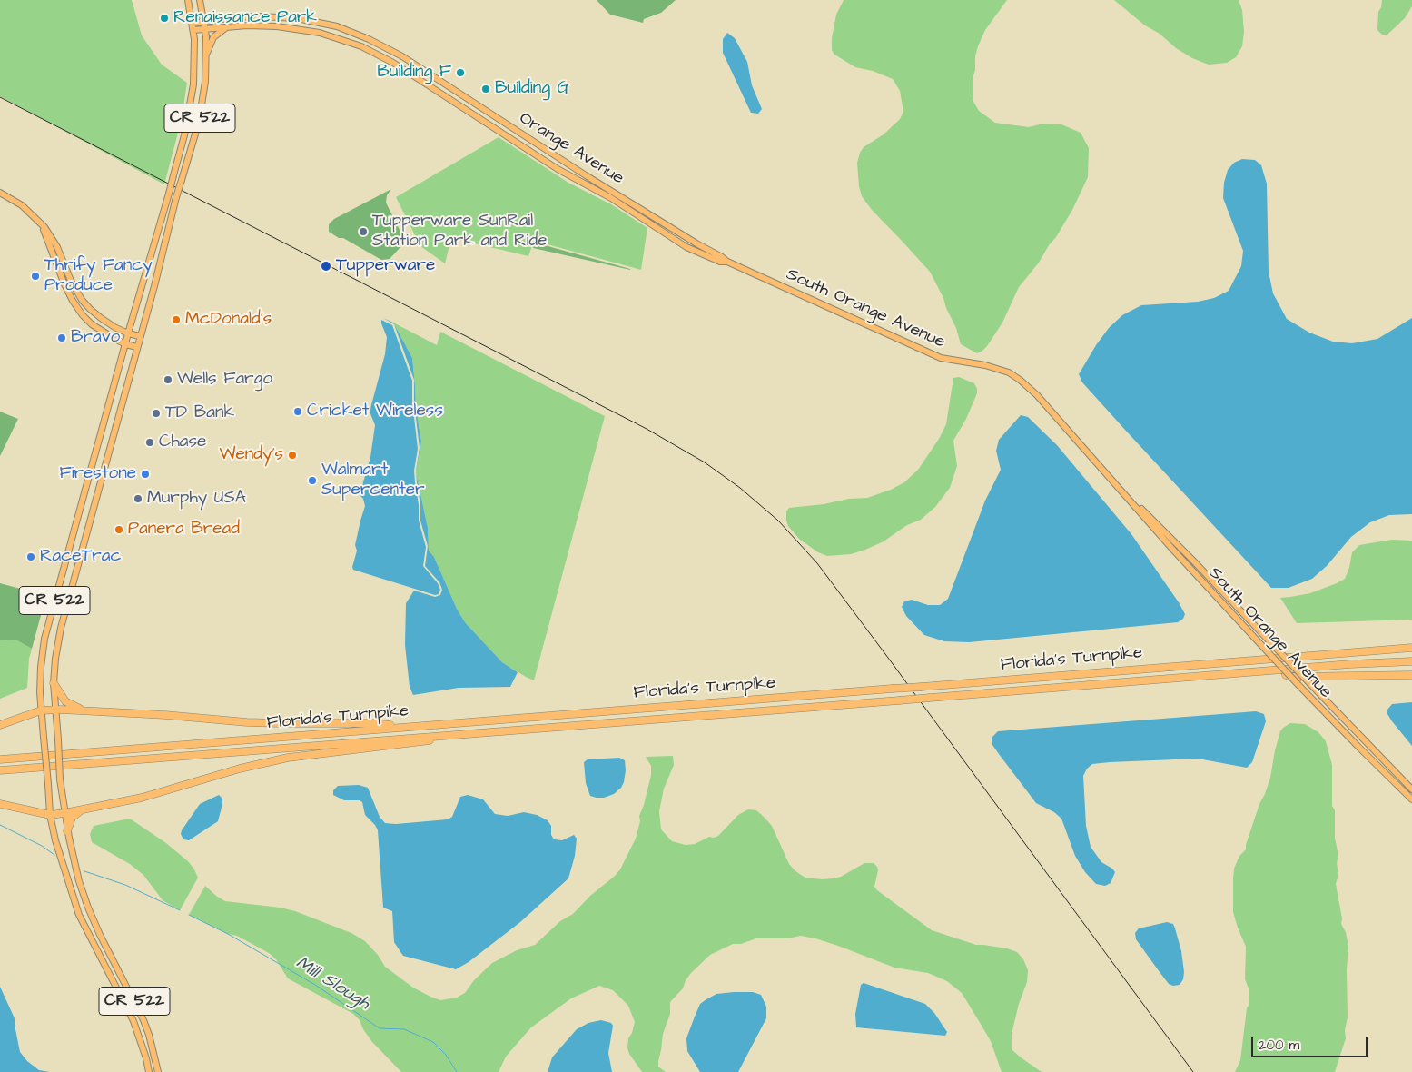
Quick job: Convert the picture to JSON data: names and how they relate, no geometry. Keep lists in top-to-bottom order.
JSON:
{
  "streets": {
    "highway": ["Florida's Turnpike"],
    "main road": ["CR 522", "Orange Avenue", "South Orange Avenue"]
  },
  "crossings": [
    ["CR 522", "Orange Avenue"],
    ["Orange Avenue", "South Orange Avenue"]
  ],
  "water": ["Mill Slough"],
  "places": [
    "Renaissance Park",
    "Building F",
    "Building G",
    "Tupperware SunRail Station Park and Ride",
    "Tupperware",
    "Thrify Fancy Produce",
    "McDonald's",
    "Bravo",
    "Wells Fargo",
    "Cricket Wireless",
    "TD Bank",
    "Chase",
    "Wendy's",
    "Firestone",
    "Walmart Supercenter",
    "Murphy USA",
    "Panera Bread",
    "RaceTrac"
  ],
  "scale_bar": "200 m"
}
